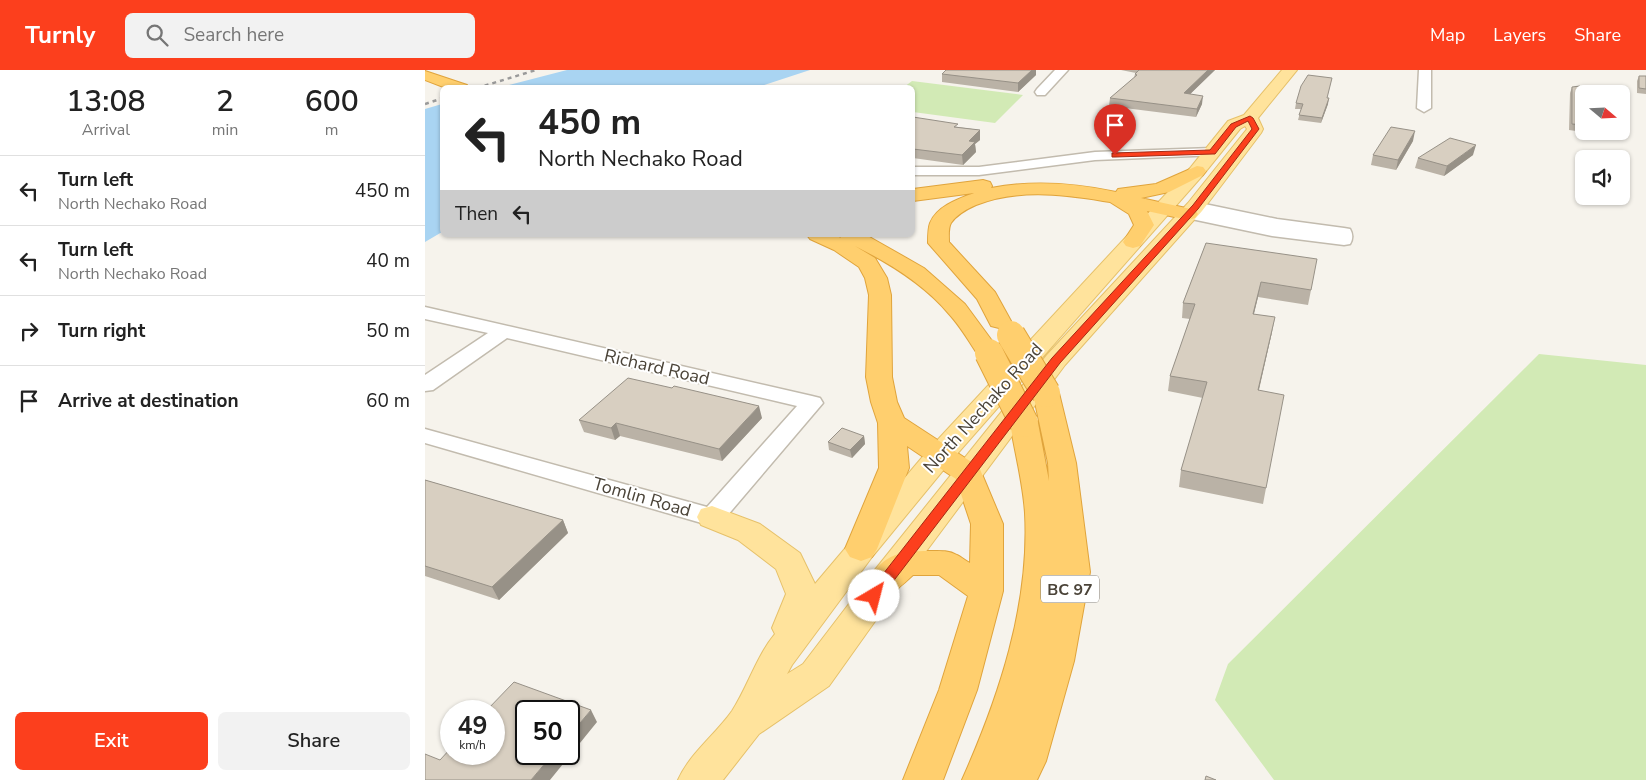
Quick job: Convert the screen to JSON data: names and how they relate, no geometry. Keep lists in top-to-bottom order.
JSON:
{
  "streets": {
    "highway": ["BC 97"],
    "main road": ["North Nechako Road"],
    "street": ["Richard Road", "Tomlin Road"]
  },
  "crossings": [
    ["Richard Road", "Tomlin Road"]
  ],
  "north": "right",
  "page": {
    "header": "Turnly",
    "search": "Search here",
    "nav": ["Map", "Layers", "Share"],
    "eta": [
      "13:08",
      "Arrival",
      "2",
      "min",
      "600",
      "m"
    ],
    "turn": ["450 m", "North Nechako Road"],
    "list": [
      {
        "name": "Turn left",
        "note": "North Nechako Road",
        "value": "450 m"
      },
      {
        "name": "Turn left",
        "note": "North Nechako Road",
        "value": "40 m"
      },
      {
        "name": "Turn right",
        "value": "50 m"
      },
      {
        "name": "Arrive at destination",
        "value": "60 m"
      }
    ],
    "then": "Then",
    "speed": "49 km/h",
    "limit": "50",
    "buttons": ["Exit", "Share"]
  }
}
